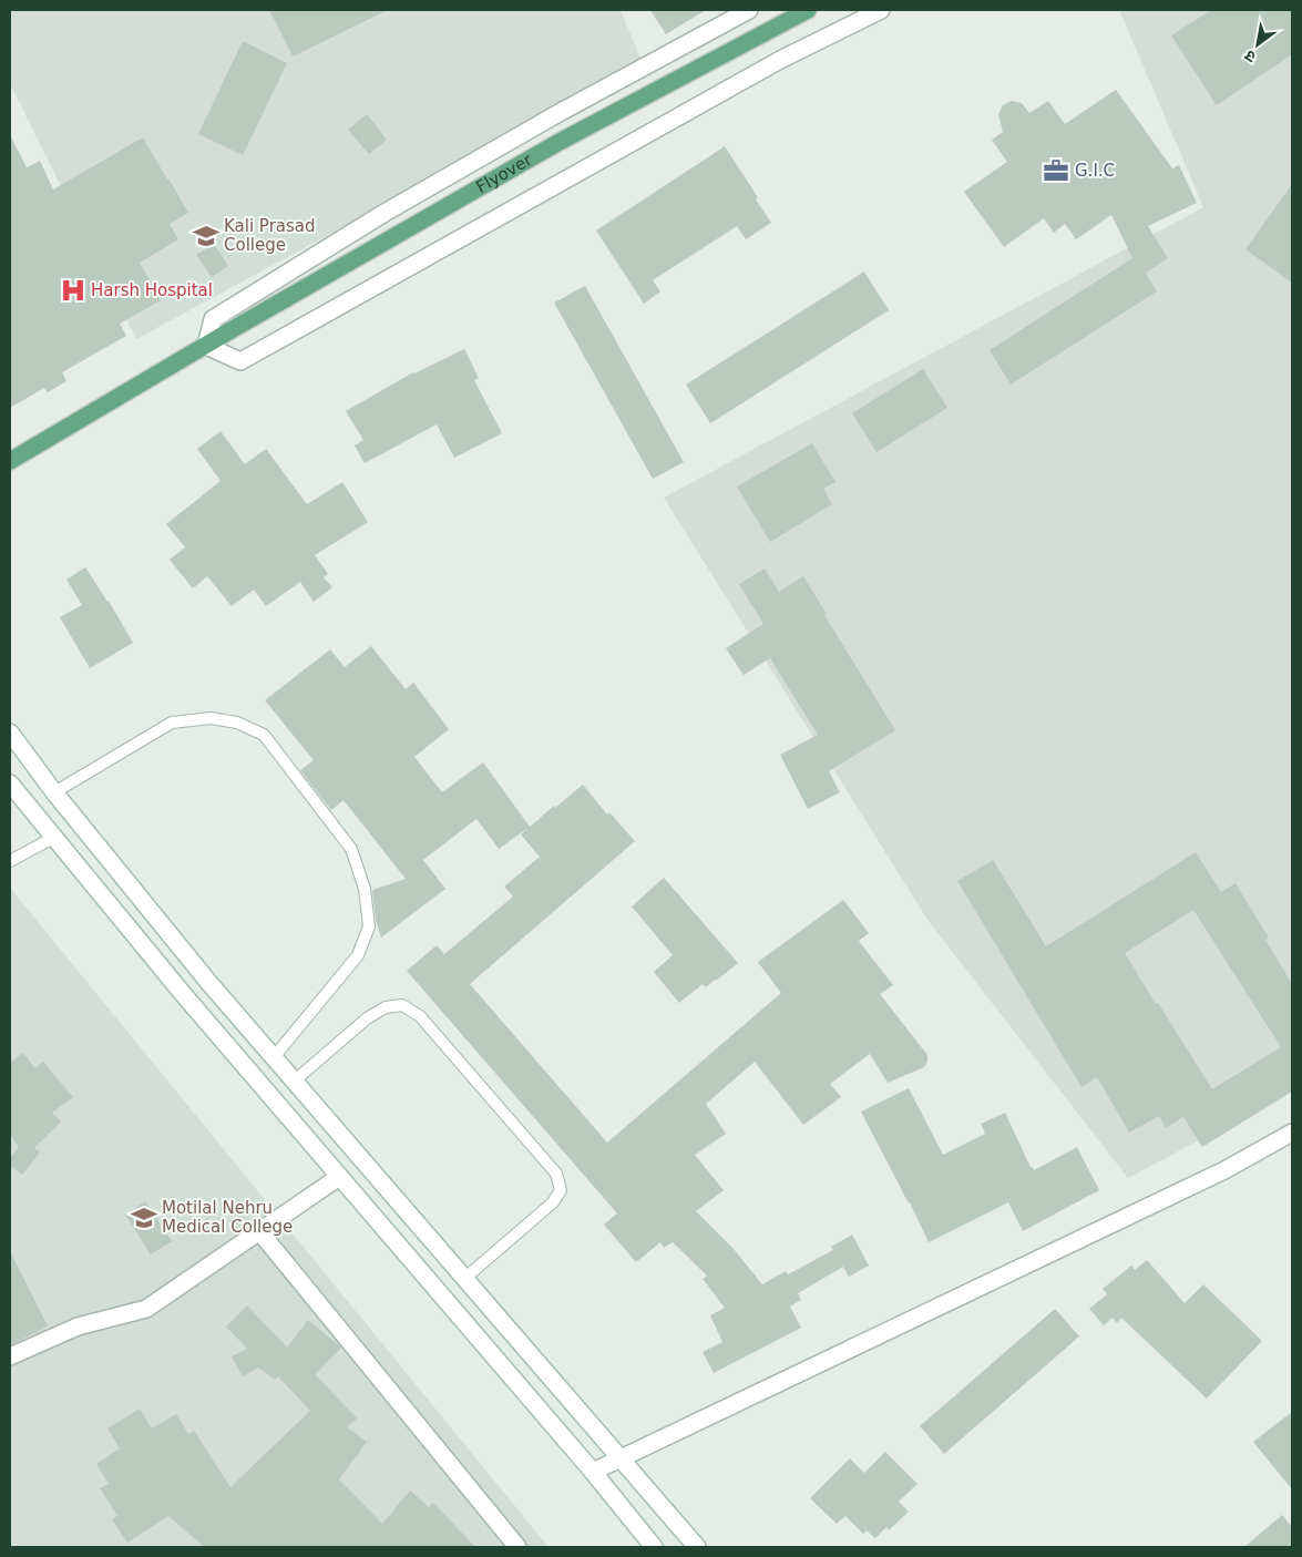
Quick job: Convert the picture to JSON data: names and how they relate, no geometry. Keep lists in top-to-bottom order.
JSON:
{
  "streets": {
    "main road": ["Flyover"]
  },
  "places": {
    "office": ["G.I.C"],
    "school or university": ["Kali Prasad College", "Motilal Nehru Medical College"],
    "hospital": ["Harsh Hospital"]
  },
  "north": "bottom left"
}
